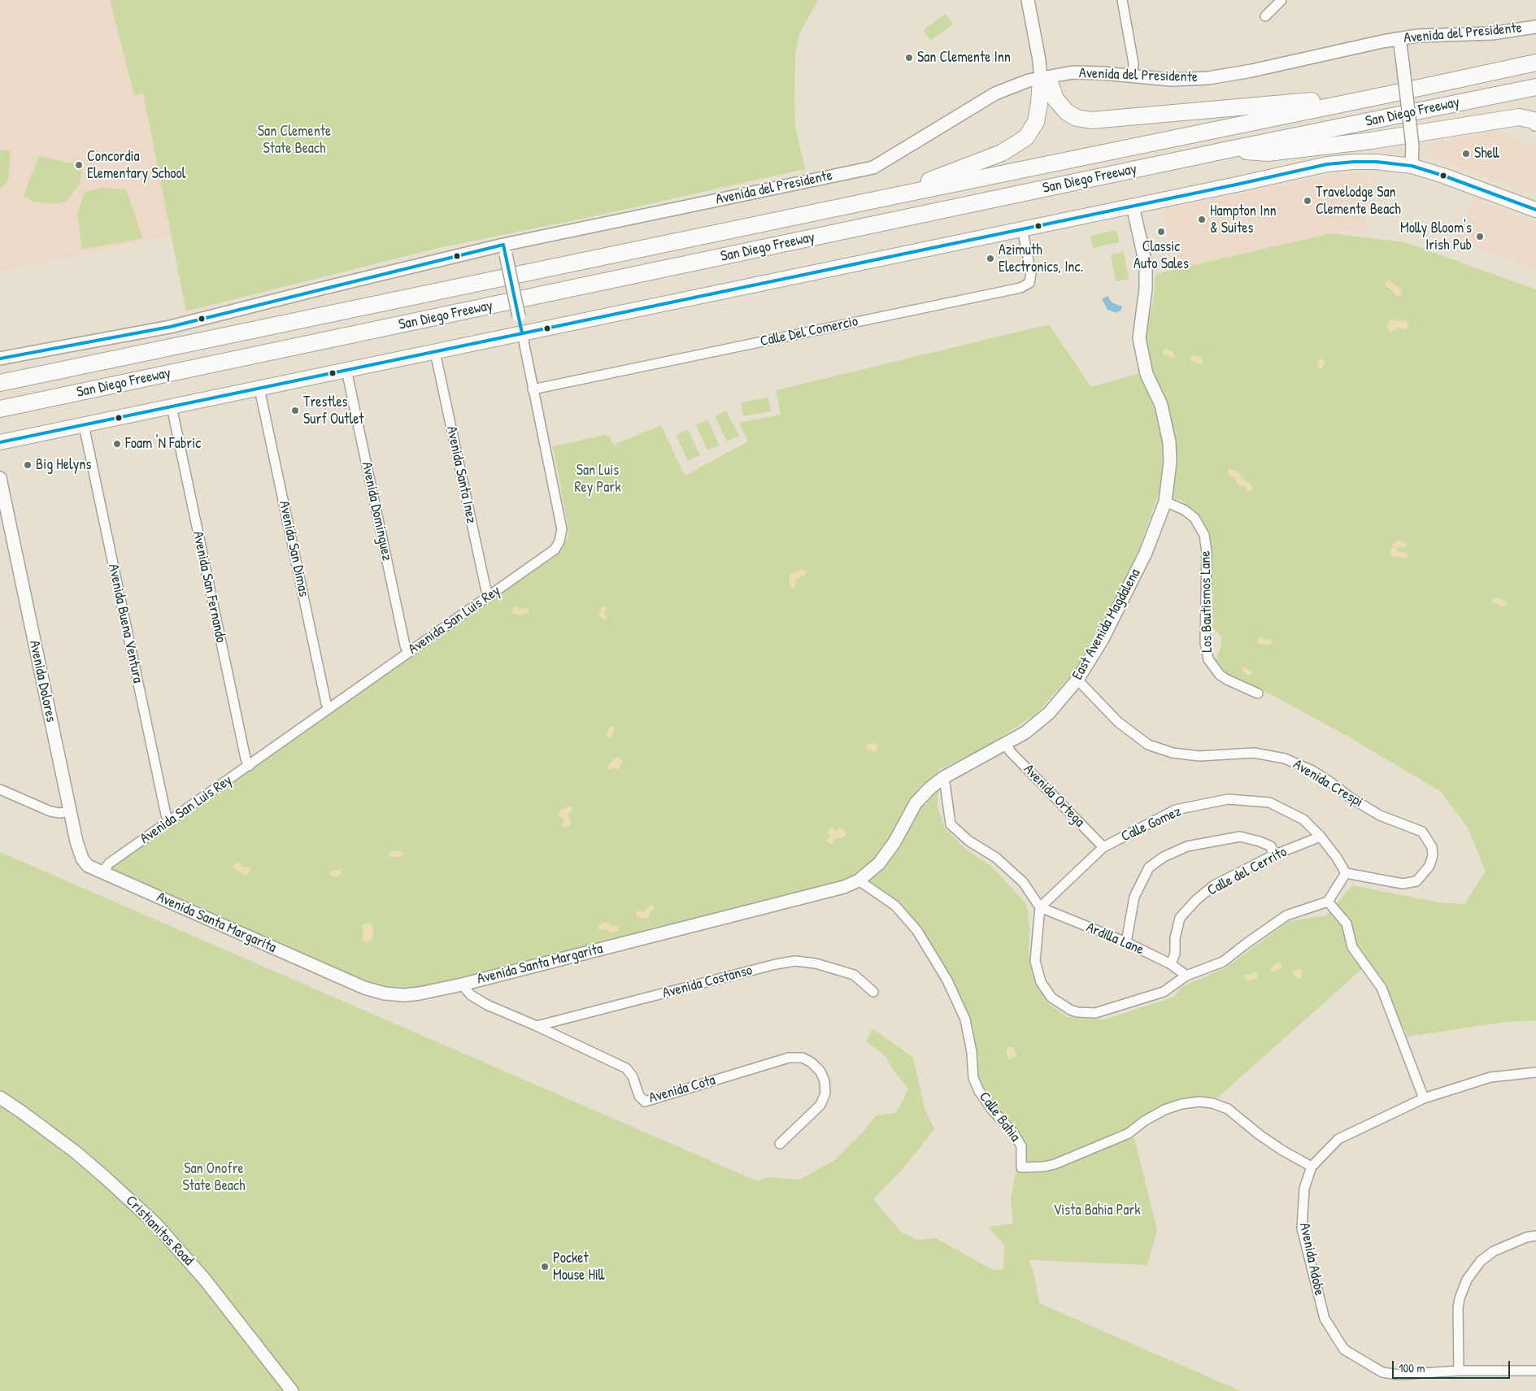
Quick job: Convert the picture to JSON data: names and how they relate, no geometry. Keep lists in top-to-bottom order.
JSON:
{
  "streets": {
    "highway": ["San Diego Freeway"],
    "street": [
      "Avenida del Presidente",
      "Calle Del Comercio",
      "Avenida Santa Inez",
      "Avenida Dominguez",
      "Avenida San Dimas",
      "Avenida San Fernando",
      "Los Bautismos Lane",
      "Avenida San Luis Rey",
      "Avenida Buena Ventura",
      "East Avenida Magdalena",
      "Avenida Dolores",
      "Avenida Crespi",
      "Avenida Ortega",
      "Calle Gomez",
      "Calle del Cerrito",
      "Avenida Santa Margarita",
      "Ardilla Lane",
      "Avenida Costanso",
      "Avenida Cota",
      "Calle Bahia",
      "Cristianitos Road",
      "Avenida Adobe"
    ]
  },
  "crossings": [
    ["Avenida del Presidente", "Avenida San Luis Rey"],
    ["Calle Del Comercio", "Avenida San Luis Rey"],
    ["Avenida Santa Inez", "Avenida San Luis Rey"],
    ["Avenida Dominguez", "Avenida San Luis Rey"],
    ["Avenida San Dimas", "Avenida San Luis Rey"],
    ["Avenida San Fernando", "Avenida San Luis Rey"],
    ["Los Bautismos Lane", "East Avenida Magdalena"],
    ["Avenida San Luis Rey", "Avenida Buena Ventura"],
    ["Avenida San Luis Rey", "Avenida Dolores"],
    ["Avenida San Luis Rey", "Avenida Santa Margarita"],
    ["East Avenida Magdalena", "Avenida Crespi"],
    ["East Avenida Magdalena", "Avenida Ortega"],
    ["East Avenida Magdalena", "Avenida Santa Margarita"],
    ["Avenida Dolores", "Avenida Santa Margarita"],
    ["Avenida Crespi", "Calle Gomez"],
    ["Avenida Ortega", "Calle Gomez"],
    ["Calle Gomez", "Calle del Cerrito"],
    ["Calle Gomez", "Ardilla Lane"],
    ["Calle del Cerrito", "Ardilla Lane"],
    ["Avenida Santa Margarita", "Avenida Cota"],
    ["Avenida Santa Margarita", "Calle Bahia"],
    ["Avenida Costanso", "Avenida Cota"],
    ["Calle Bahia", "Avenida Adobe"]
  ],
  "parks": [
    "San Clemente State Beach",
    "San Luis Rey Park",
    "San Onofre State Beach",
    "Vista Bahia Park"
  ],
  "places": [
    "San Clemente Inn",
    "Shell",
    "Concordia Elementary School",
    "Travelodge San Clemente Beach",
    "Hampton Inn & Suites",
    "Classic Auto Sales",
    "Molly Bloom's Irish Pub",
    "Azimuth Electronics, Inc.",
    "Trestles Surf Outlet",
    "Foam 'N Fabric",
    "Big Helyns",
    "Pocket Mouse Hill"
  ],
  "scale_bar": "100 m"
}
